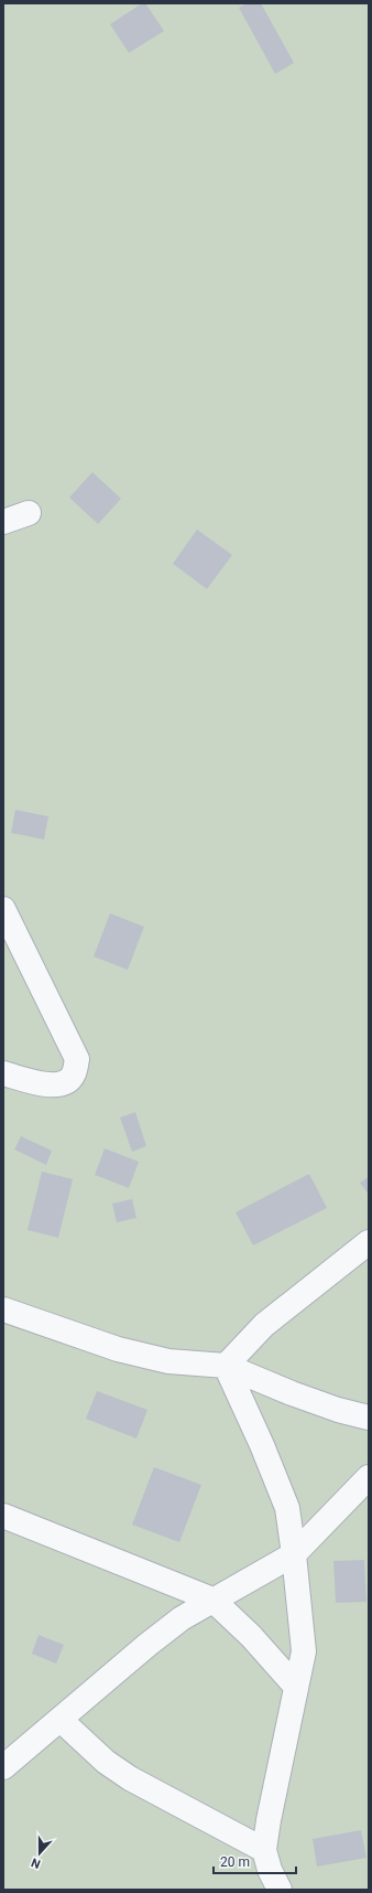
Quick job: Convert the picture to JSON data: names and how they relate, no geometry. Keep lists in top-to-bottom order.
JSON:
{
  "scale_bar": "20 m",
  "north": "bottom"
}
